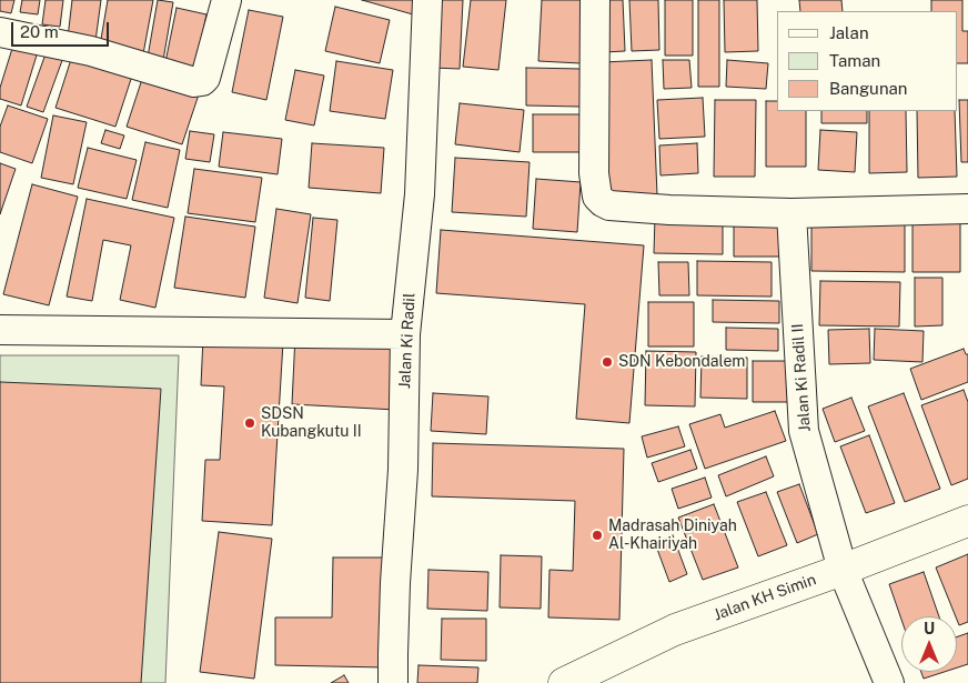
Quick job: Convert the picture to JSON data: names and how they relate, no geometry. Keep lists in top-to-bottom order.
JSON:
{
  "streets": {
    "street": ["Jalan Ki Radil", "Jalan Ki Radil II", "Jalan KH Simin"]
  },
  "crossings": [
    ["Jalan Ki Radil II", "Jalan KH Simin"]
  ],
  "places": ["SDN Kebondalem", "SDSN Kubangkutu II", "Madrasah Diniyah Al-Khairiyah"],
  "legend": ["Jalan", "Taman", "Bangunan"],
  "scale_bar": "20 m",
  "north": "top"
}
